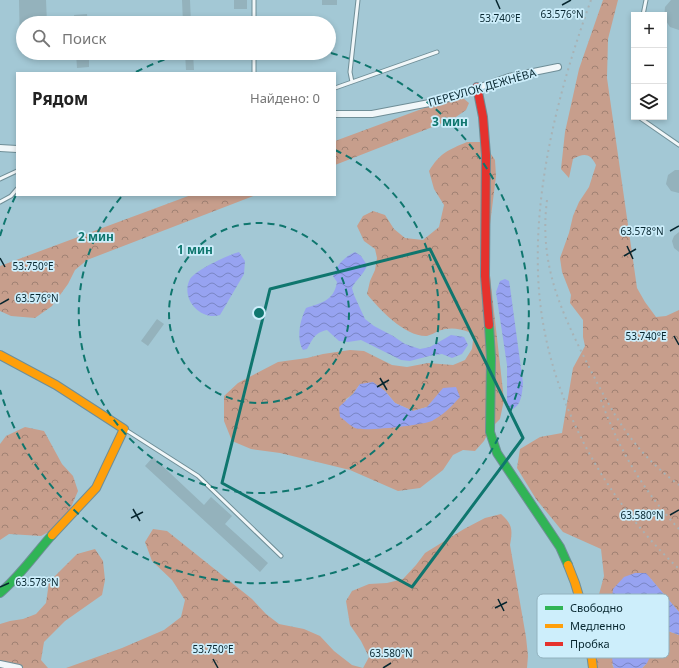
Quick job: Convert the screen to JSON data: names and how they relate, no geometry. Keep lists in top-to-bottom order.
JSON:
{
  "streets": {
    "street": ["ПЕРЕУЛОК ДЕЖНЁВА"]
  },
  "legend": ["Свободно", "Медленно", "Пробка"],
  "page": {
    "map_buttons": ["+", "−"],
    "search": "Поиск",
    "heading": ["Рядом", "Найдено: 0"]
  },
  "coordinates": [
    "63.576°N",
    "53.740°E",
    "63.578°N",
    "53.750°E",
    "63.580°N"
  ],
  "rings": ["3 мин", "2 мин", "1 мин"]
}
